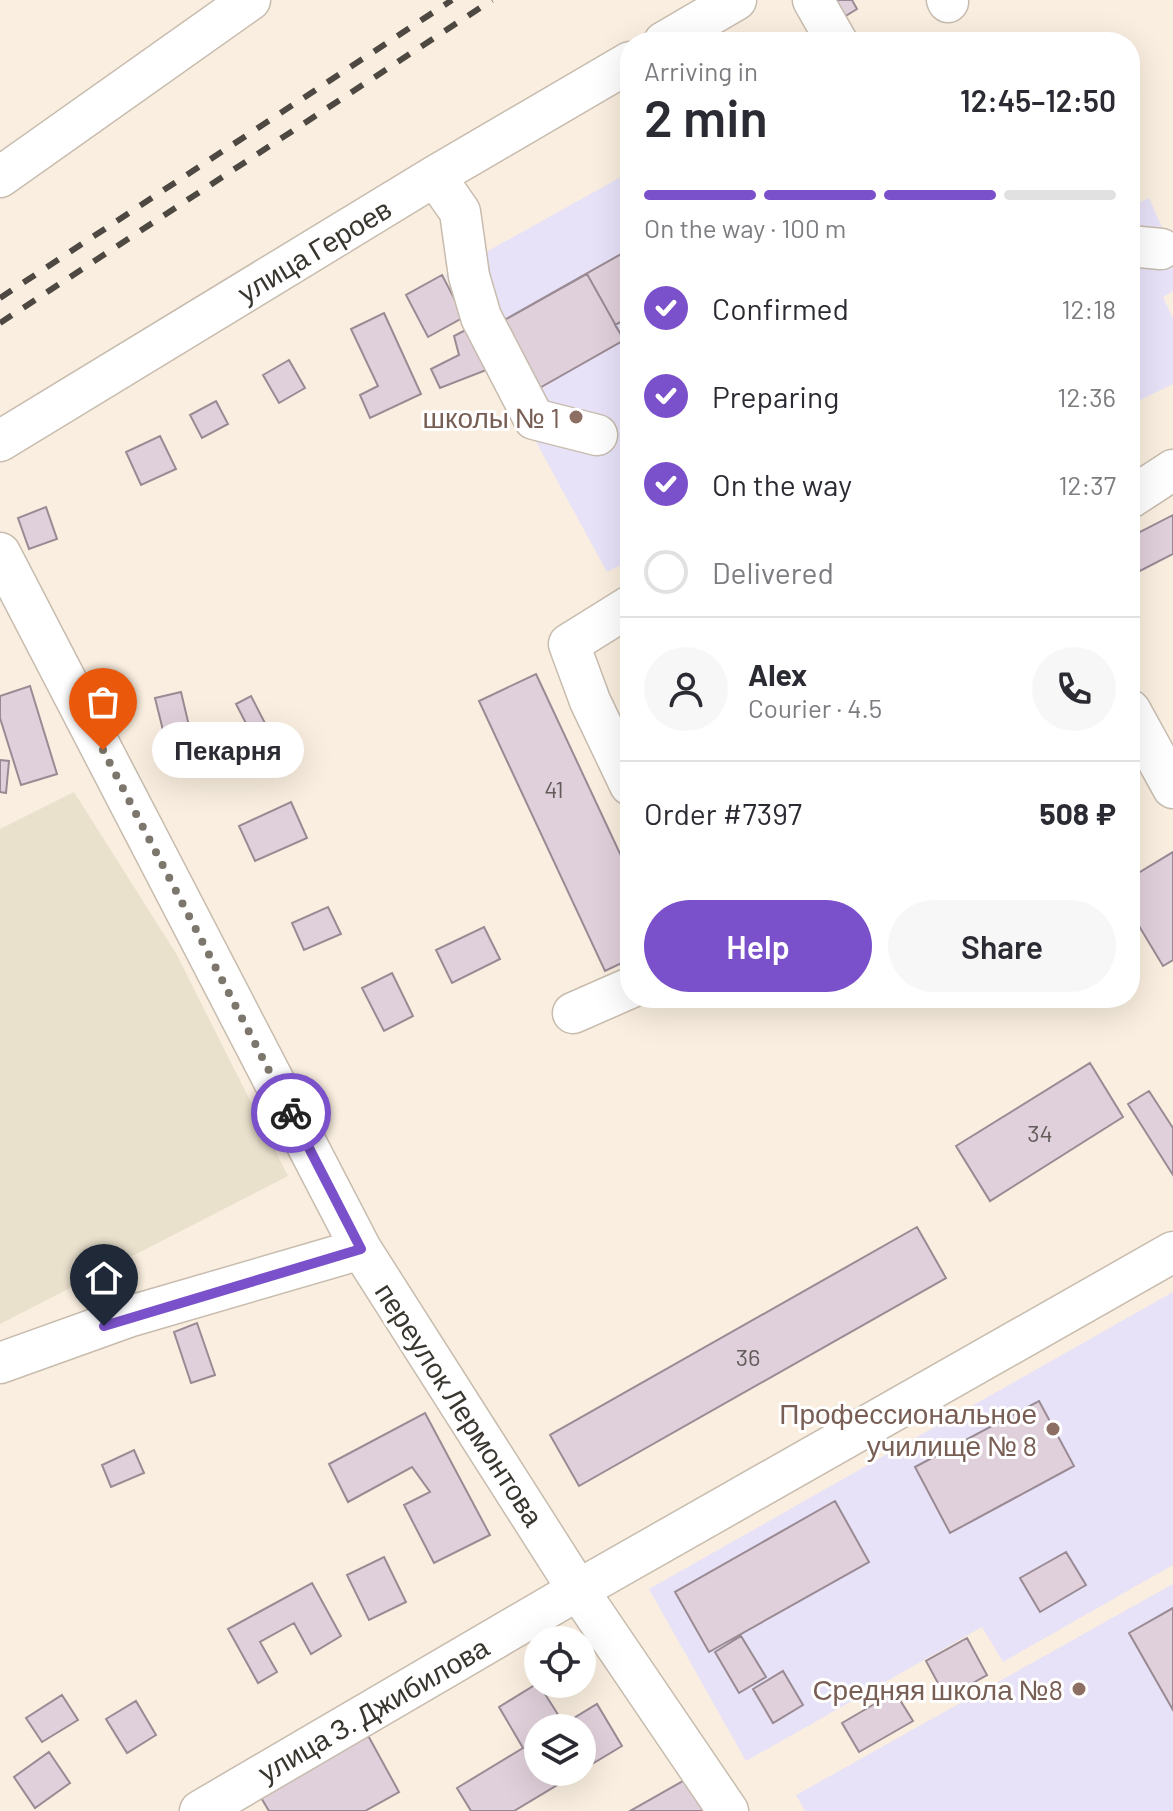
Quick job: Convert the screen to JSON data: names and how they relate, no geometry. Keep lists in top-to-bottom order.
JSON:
{
  "streets": {
    "street": ["улица Героев", "переулок Лермонтова", "улица З. Джибилова"]
  },
  "crossings": [
    ["переулок Лермонтова", "улица З. Джибилова"]
  ],
  "places": [
    "школы № 1",
    "Пекарня",
    "Профессиональное училище № 8",
    "Средняя школа №8"
  ],
  "house_numbers": ["41", "34", "36"],
  "page": {
    "heading": ["2 min", "Arriving in", "12:45–12:50"],
    "panel": [
      "Alex",
      "Courier · 4.5",
      "Order #7397",
      "508 ₽"
    ],
    "bar": "On the way · 100 m",
    "list": [
      ["Confirmed", "12:18"],
      ["Preparing", "12:36"],
      ["On the way", "12:37"],
      "Delivered"
    ],
    "bubble": "Пекарня",
    "buttons": ["Help", "Share"]
  }
}
